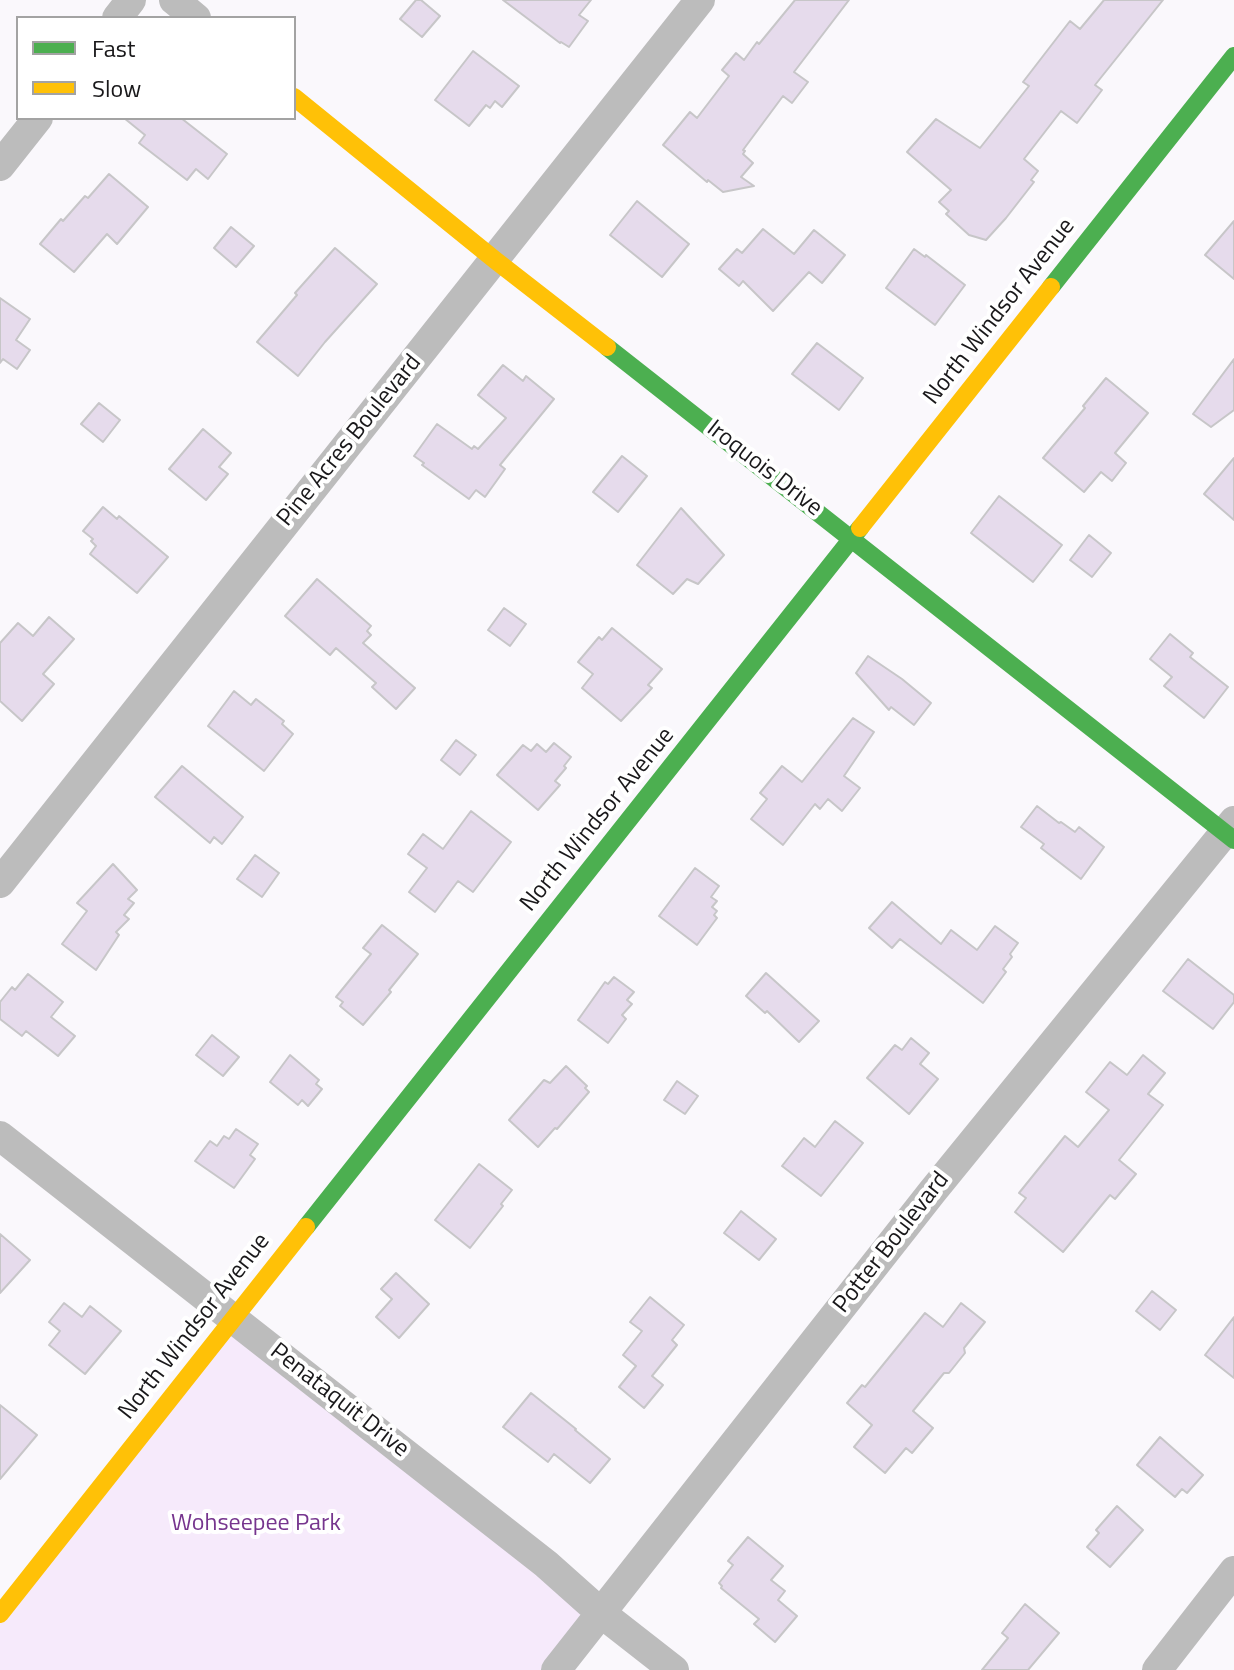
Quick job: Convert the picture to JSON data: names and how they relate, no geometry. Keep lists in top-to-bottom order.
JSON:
{
  "streets": {
    "street": [
      "North Windsor Avenue",
      "Pine Acres Boulevard",
      "Iroquois Drive",
      "Potter Boulevard",
      "Penataquit Drive"
    ]
  },
  "crossings": [
    ["North Windsor Avenue", "Iroquois Drive"],
    ["North Windsor Avenue", "Penataquit Drive"],
    ["Pine Acres Boulevard", "Iroquois Drive"],
    ["Iroquois Drive", "Potter Boulevard"],
    ["Potter Boulevard", "Penataquit Drive"]
  ],
  "parks": ["Wohseepee Park"],
  "legend": ["Fast", "Slow"]
}
